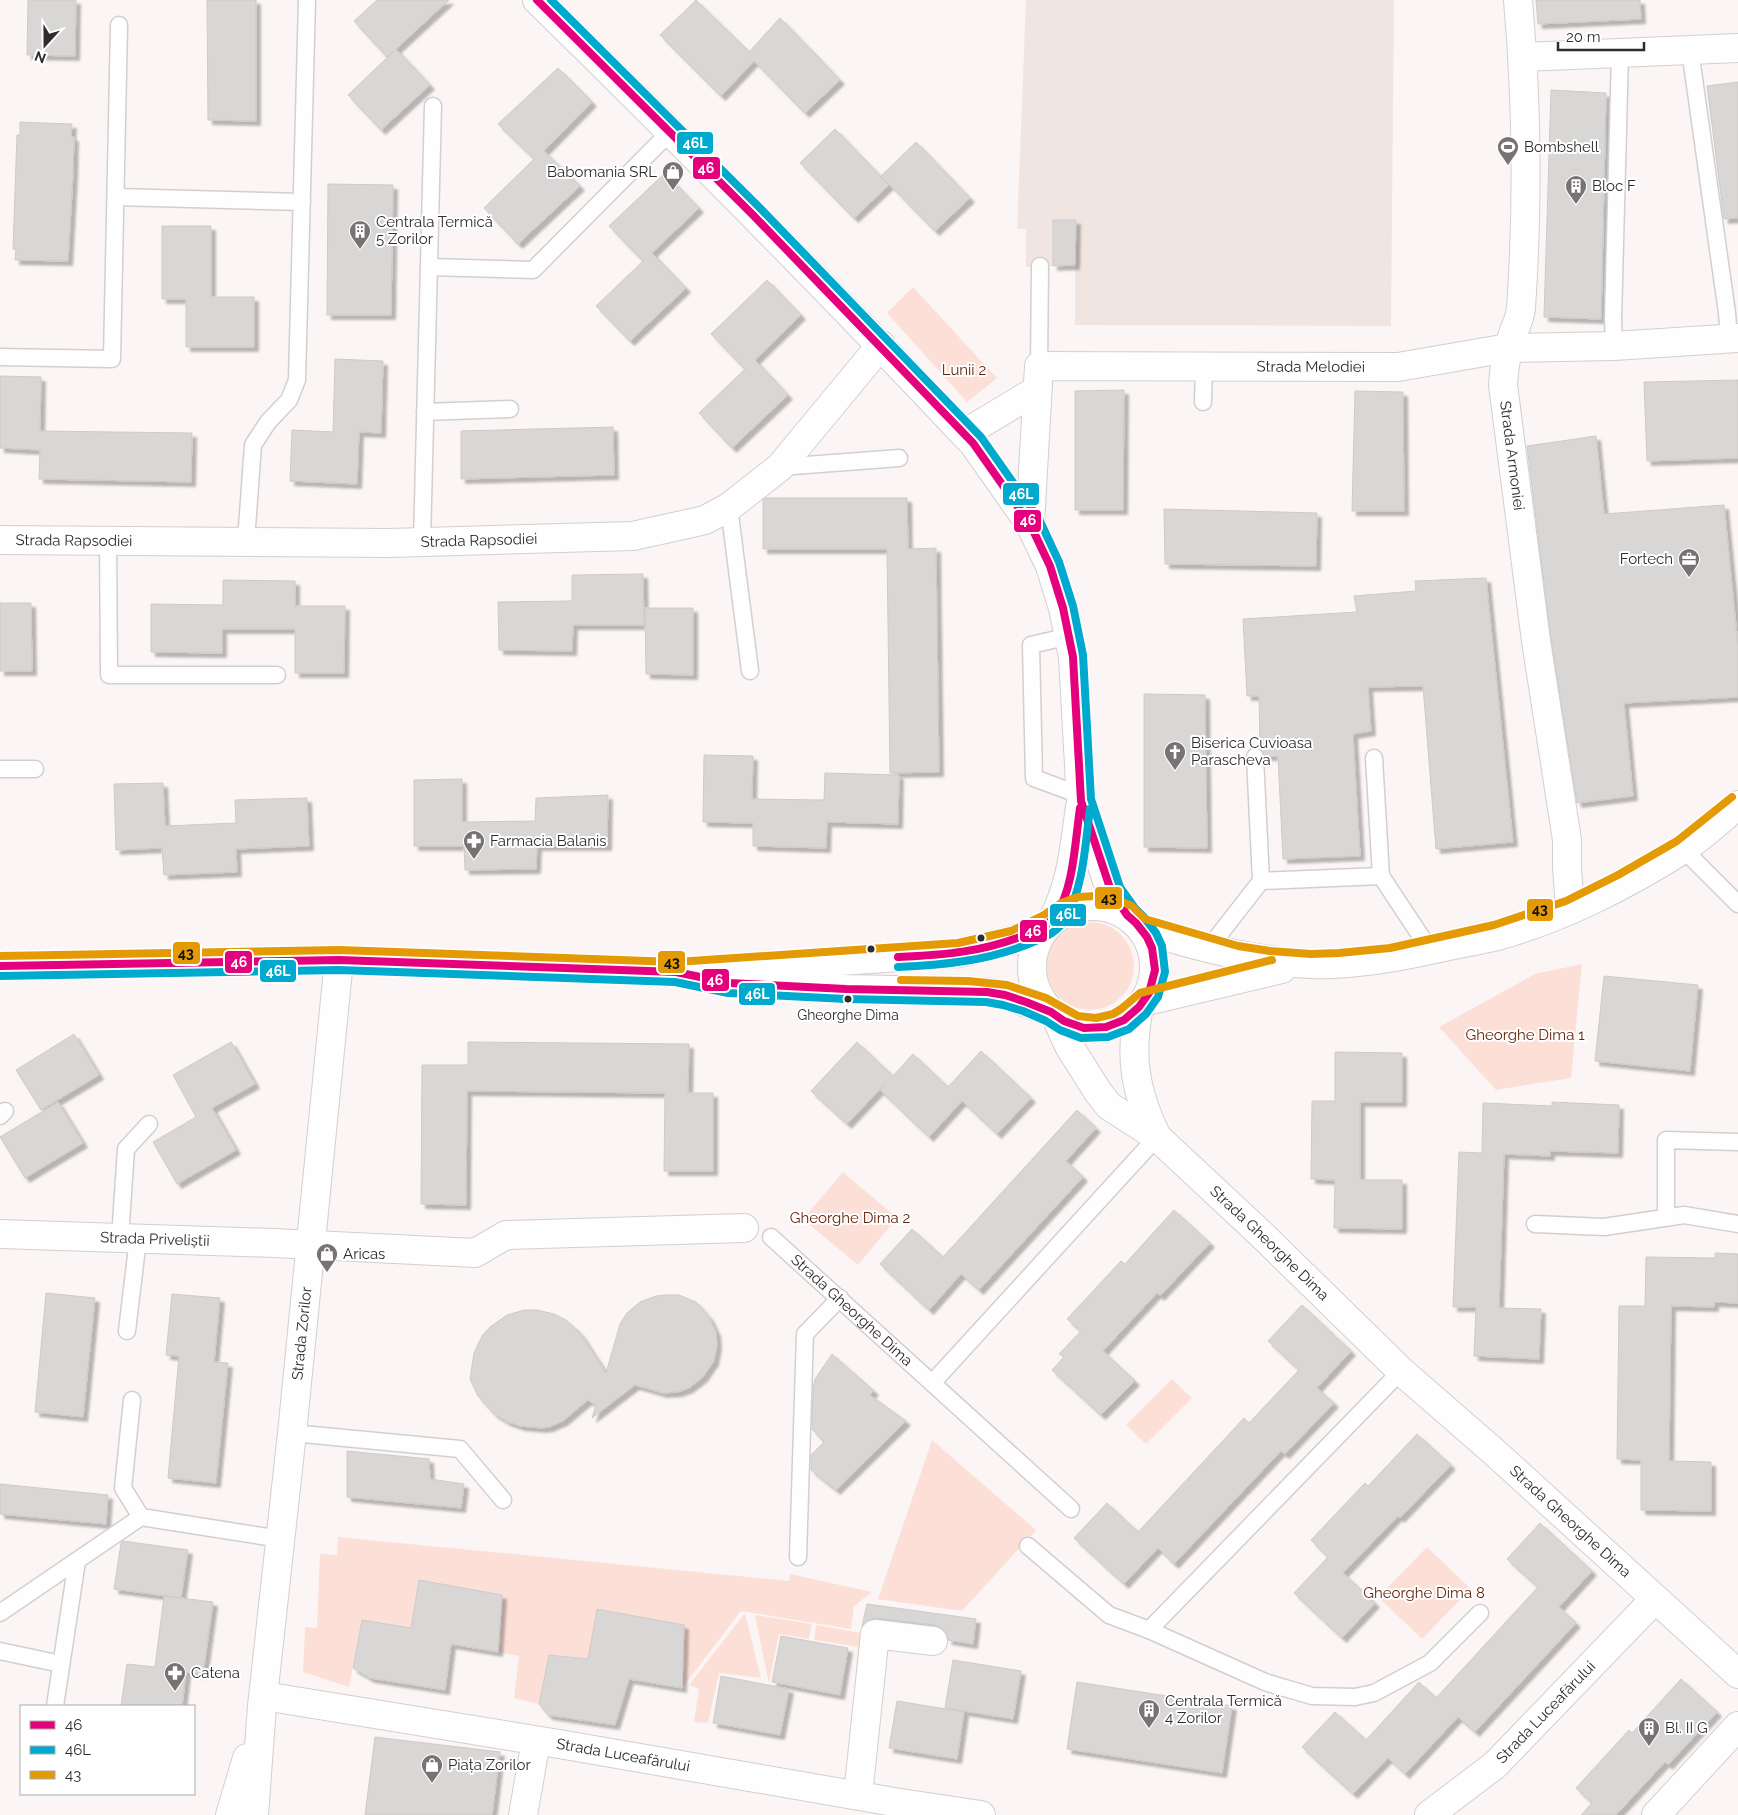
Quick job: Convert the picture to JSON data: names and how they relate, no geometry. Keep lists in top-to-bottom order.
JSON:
{
  "streets": {
    "street": [
      "Strada Melodiei",
      "Strada Armoniei",
      "Strada Rapsodiei",
      "Strada Priveliștii",
      "Strada Gheorghe Dima",
      "Strada Zorilor",
      "Strada Luceafărului"
    ]
  },
  "crossings": [
    ["Strada Melodiei", "Strada Armoniei"],
    ["Strada Priveliștii", "Strada Zorilor"],
    ["Strada Gheorghe Dima", "Strada Luceafărului"],
    ["Strada Zorilor", "Strada Luceafărului"]
  ],
  "parks": [
    "Lunii 2",
    "Gheorghe Dima 1",
    "Gheorghe Dima 2",
    "Gheorghe Dima 8"
  ],
  "places": {
    "sports": ["Bombshell"],
    "shop": ["Babomania SRL", "Aricas", "Piața Zorilor"],
    "building": [
      "Bloc F",
      "Centrala Termică 5 Zorilor",
      "Centrala Termică 4 Zorilor",
      "Bl. II G"
    ],
    "office": ["Fortech"],
    "church": ["Biserica Cuvioasa Parascheva"],
    "pharmacy": ["Farmacia Balanis", "Catena"],
    "other": ["Gheorghe Dima"]
  },
  "lines": ["transit line 46", "transit line 46L", "transit line 43"],
  "legend": ["46", "46L", "43"],
  "scale_bar": "20 m",
  "north": "bottom"
}
